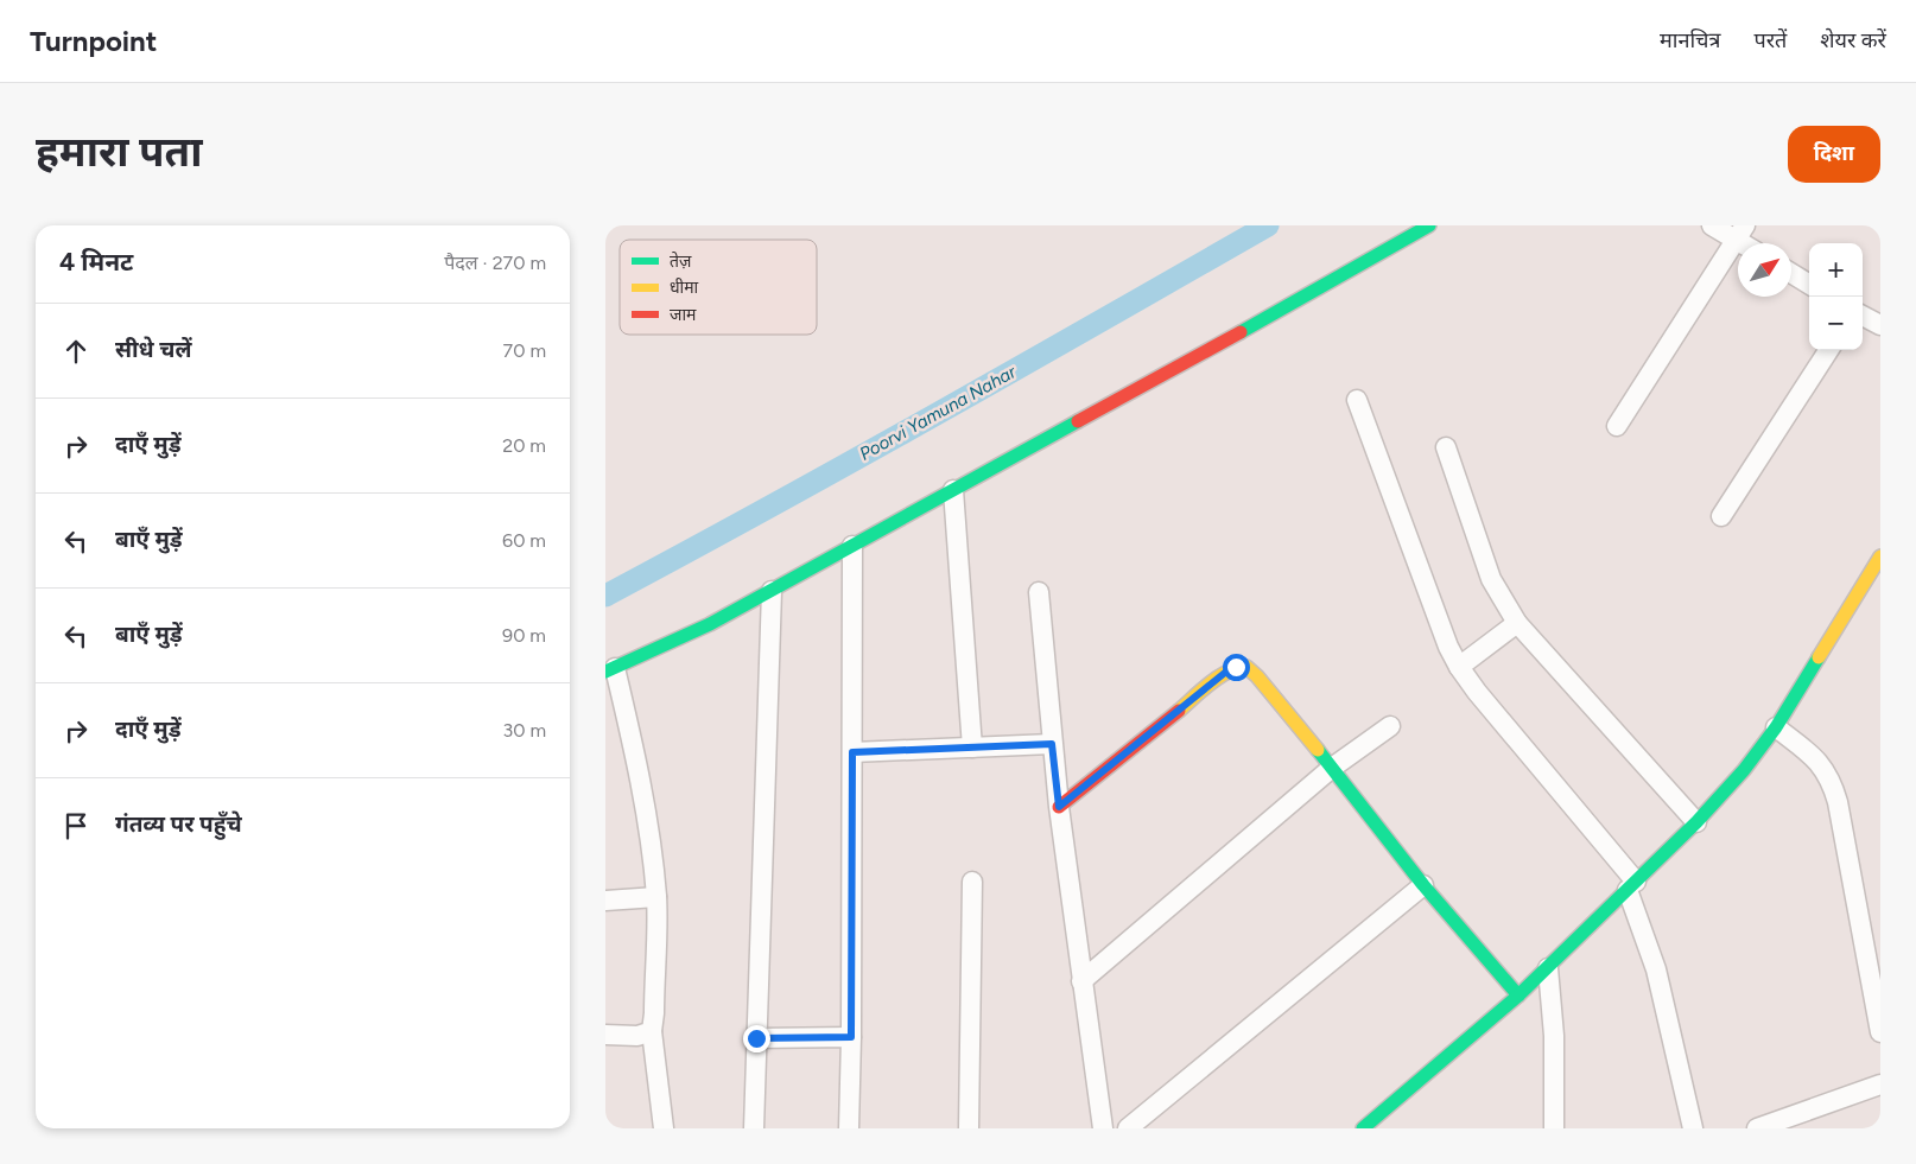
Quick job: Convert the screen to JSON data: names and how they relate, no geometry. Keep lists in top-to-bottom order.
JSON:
{
  "water": ["Poorvi Yamuna Nahar"],
  "legend": ["तेज़", "धीमा", "जाम"],
  "north": "top right",
  "page": {
    "header": "Turnpoint",
    "nav": ["मानचित्र", "परतें", "शेयर करें"],
    "buttons": "दिशा",
    "title": "हमारा पता",
    "heading": ["4 मिनट", "पैदल · 270 m"],
    "map_buttons": ["+", "−"],
    "list": [
      ["सीधे चलें", "70 m"],
      ["दाएँ मुड़ें", "20 m"],
      ["बाएँ मुड़ें", "60 m"],
      ["बाएँ मुड़ें", "90 m"],
      ["दाएँ मुड़ें", "30 m"],
      "गंतव्य पर पहुँचे"
    ]
  }
}
